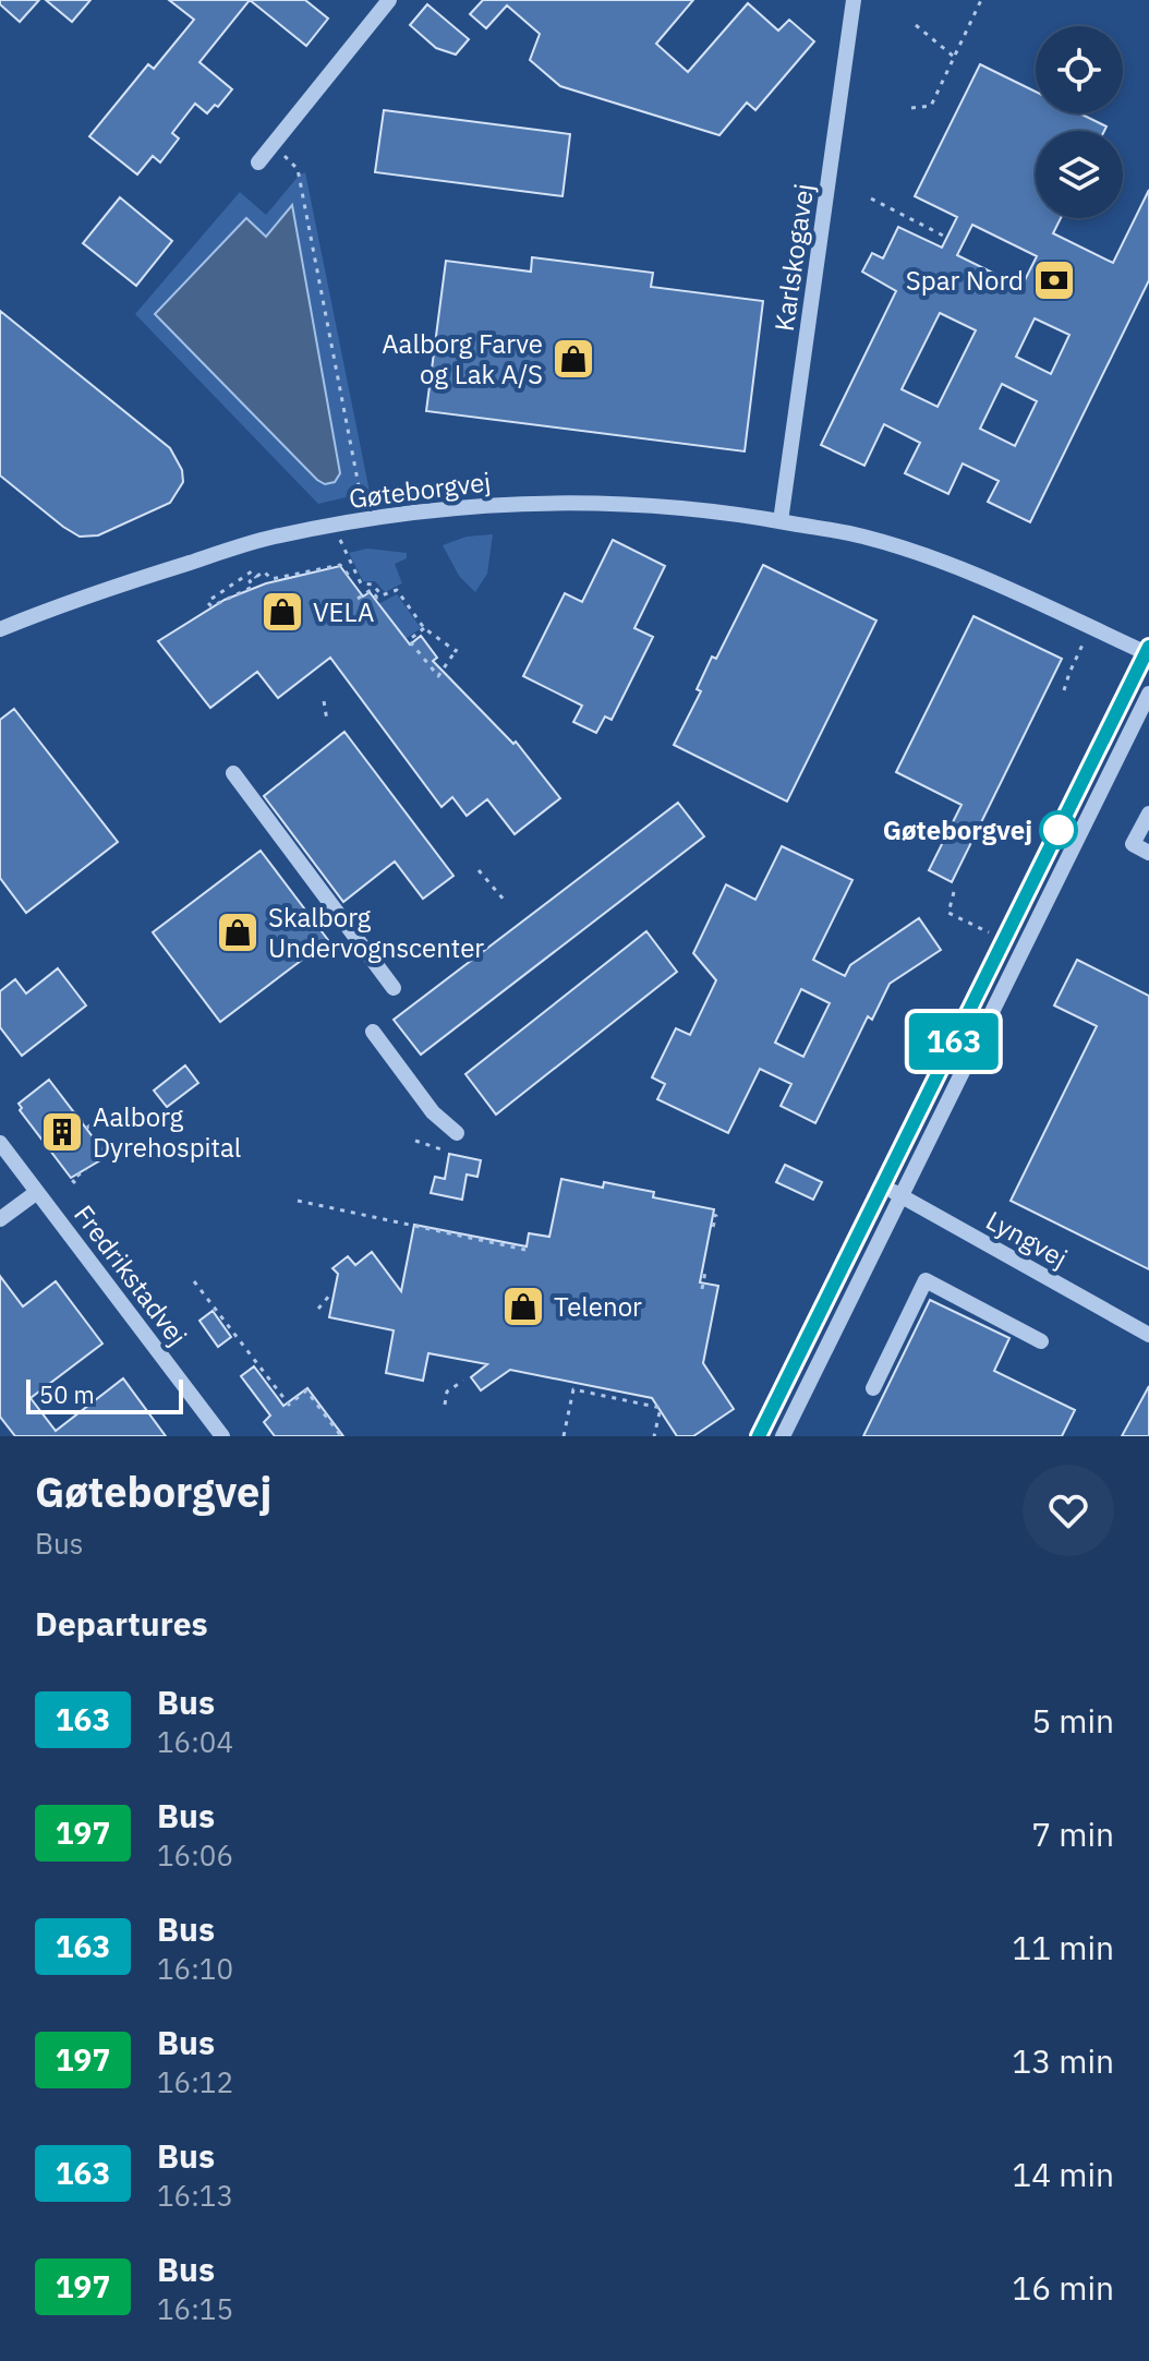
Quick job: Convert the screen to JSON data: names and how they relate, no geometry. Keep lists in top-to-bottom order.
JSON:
{
  "streets": {
    "street": [
      "Karlskogavej",
      "Gøteborgvej",
      "Lyngvej",
      "Fredrikstadvej"
    ]
  },
  "crossings": [
    ["Karlskogavej", "Gøteborgvej"]
  ],
  "places": {
    "bank": ["Spar Nord"],
    "shop": [
      "Aalborg Farve og Lak A/S",
      "VELA",
      "Skalborg Undervognscenter",
      "Telenor"
    ],
    "other": ["Gøteborgvej"],
    "building": ["Aalborg Dyrehospital"]
  },
  "lines": ["bus line 163"],
  "scale_bar": "50 m",
  "page": {
    "on_map": "163",
    "scale": "50 m",
    "heading": [
      ["Gøteborgvej", "Bus"],
      "Departures"
    ],
    "list": [
      {
        "mark": "163",
        "name": "Bus",
        "note": "16:04",
        "value": "5 min"
      },
      {
        "mark": "197",
        "name": "Bus",
        "note": "16:06",
        "value": "7 min"
      },
      {
        "mark": "163",
        "name": "Bus",
        "note": "16:10",
        "value": "11 min"
      },
      {
        "mark": "197",
        "name": "Bus",
        "note": "16:12",
        "value": "13 min"
      },
      {
        "mark": "163",
        "name": "Bus",
        "note": "16:13",
        "value": "14 min"
      },
      {
        "mark": "197",
        "name": "Bus",
        "note": "16:15",
        "value": "16 min"
      }
    ]
  }
}
